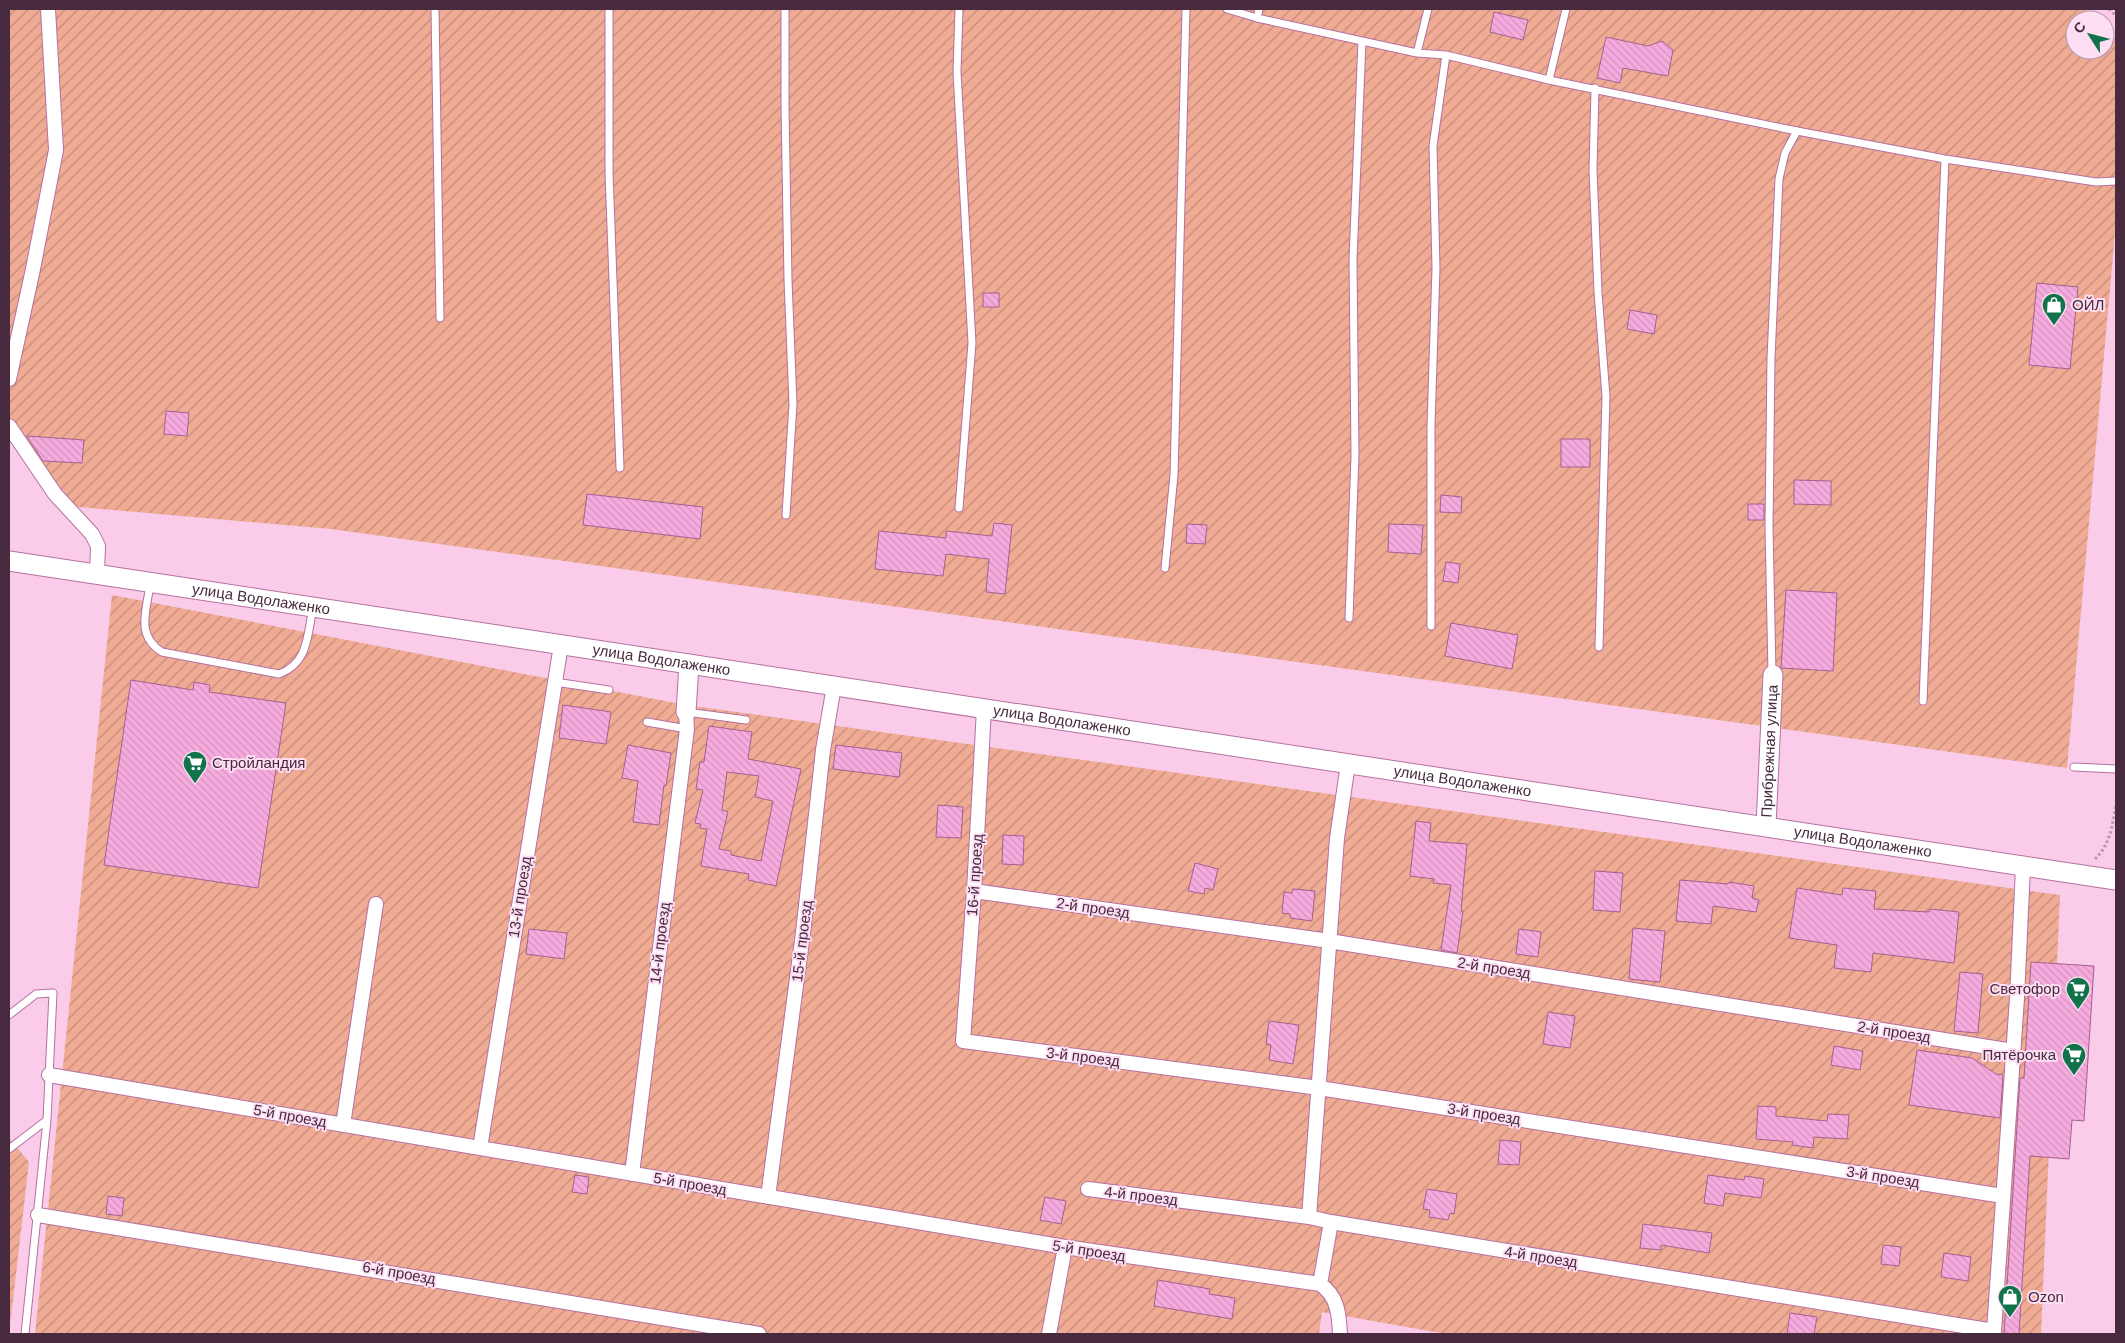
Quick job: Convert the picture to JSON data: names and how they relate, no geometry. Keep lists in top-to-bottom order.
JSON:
{
  "streets": {
    "main road": ["улица Водолаженко", "Прибрежная улица"],
    "street": [
      "16-й проезд",
      "13-й проезд",
      "2-й проезд",
      "15-й проезд",
      "14-й проезд",
      "3-й проезд",
      "5-й проезд",
      "4-й проезд",
      "6-й проезд"
    ]
  },
  "crossings": [
    ["улица Водолаженко", "Прибрежная улица"],
    ["улица Водолаженко", "16-й проезд"],
    ["улица Водолаженко", "13-й проезд"],
    ["улица Водолаженко", "15-й проезд"],
    ["16-й проезд", "2-й проезд"],
    ["16-й проезд", "3-й проезд"],
    ["13-й проезд", "5-й проезд"],
    ["15-й проезд", "5-й проезд"],
    ["14-й проезд", "5-й проезд"],
    ["3-й проезд", "4-й проезд"]
  ],
  "places": {
    "shop": ["ОЙЛ", "Ozon"],
    "supermarket": ["Стройландия", "Светофор", "Пятёрочка"]
  },
  "north": "top left"
}
